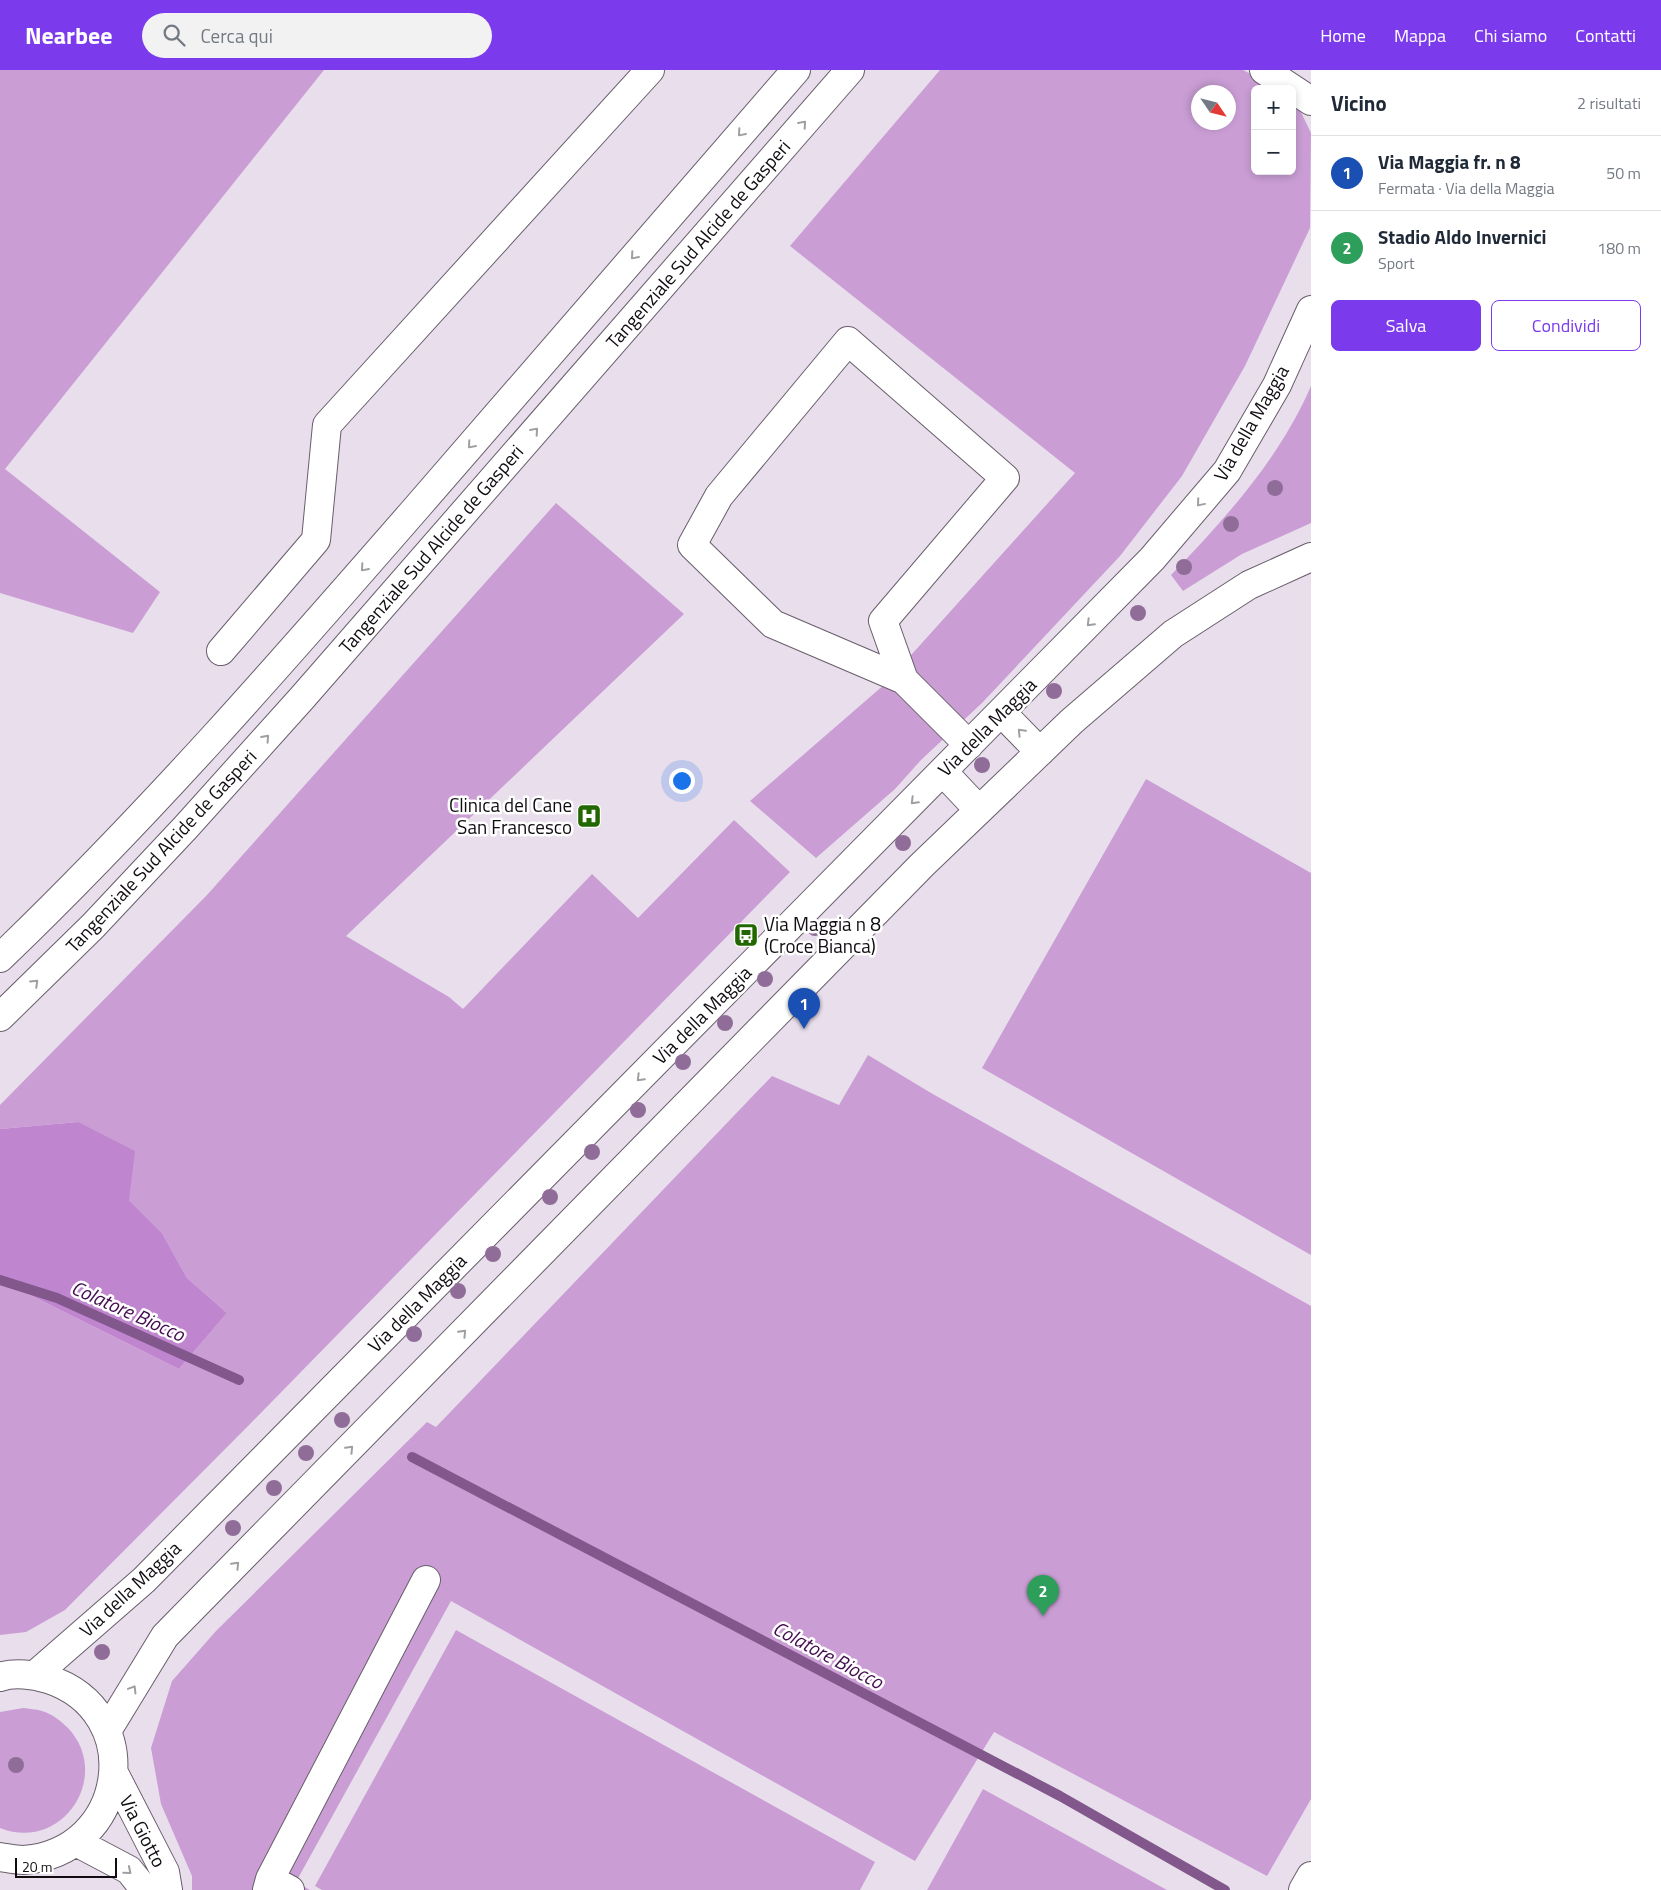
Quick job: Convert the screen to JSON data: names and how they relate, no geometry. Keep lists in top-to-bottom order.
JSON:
{
  "streets": {
    "main road": ["Tangenziale Sud Alcide de Gasperi", "Via della Maggia", "Via Giotto"]
  },
  "one_way": ["Via Giotto"],
  "water": ["Colatore Biocco"],
  "places": {
    "hospital": ["Clinica del Cane San Francesco"],
    "bus stop": ["Via Maggia n 8 (Croce Bianca)"]
  },
  "scale_bar": "20 m",
  "north": "bottom right",
  "page": {
    "header": "Nearbee",
    "search": "Cerca qui",
    "nav": [
      "Home",
      "Mappa",
      "Chi siamo",
      "Contatti"
    ],
    "heading": ["Vicino", "2 risultati"],
    "map_buttons": ["+", "−"],
    "list": [
      {
        "mark": "1",
        "name": "Via Maggia fr. n 8",
        "note": "Fermata · Via della Maggia",
        "value": "50 m"
      },
      {
        "mark": "2",
        "name": "Stadio Aldo Invernici",
        "note": "Sport",
        "value": "180 m"
      }
    ],
    "buttons": ["Salva", "Condividi"],
    "pins": ["1", "2"],
    "scale": "20 m"
  }
}
